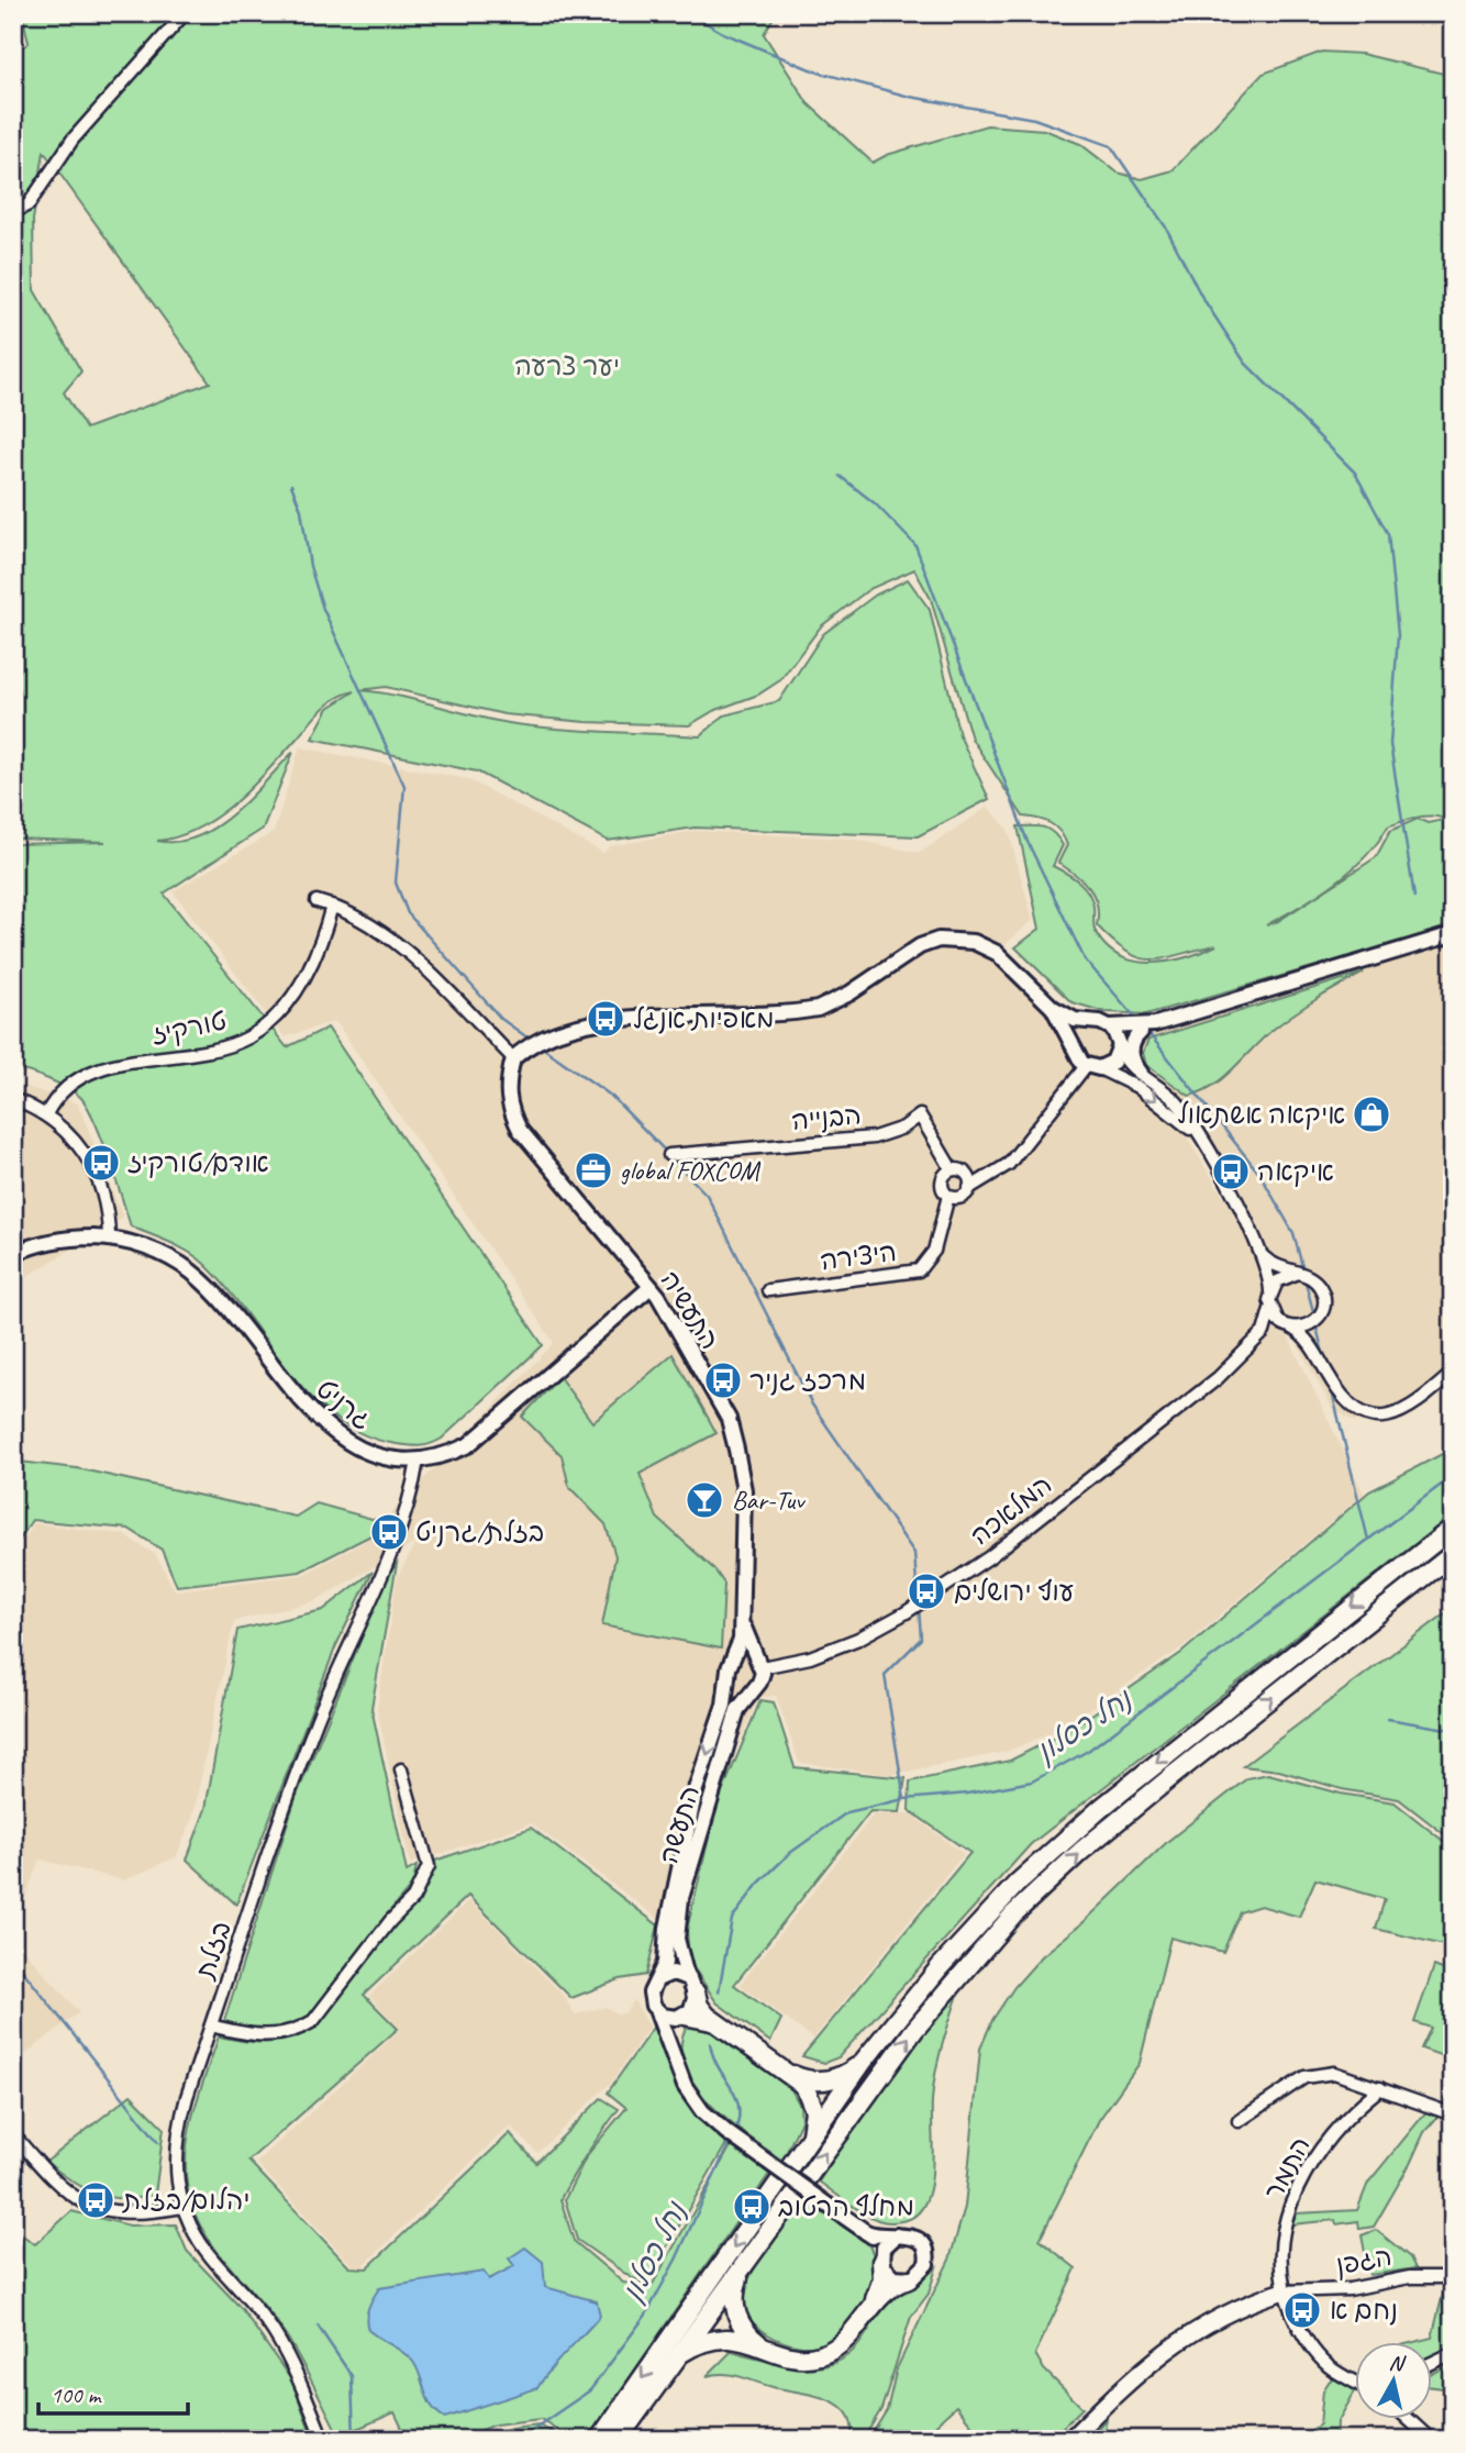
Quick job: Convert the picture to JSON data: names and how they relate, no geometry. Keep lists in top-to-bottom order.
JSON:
{
  "streets": {
    "street": [
      "טורקיז",
      "הבנייה",
      "היצירה",
      "התעשיה",
      "גרניט",
      "המלאכה",
      "התעשה",
      "בזלת",
      "התמר",
      "הגפן"
    ]
  },
  "crossings": [
    ["הבנייה", "היצירה"],
    ["התעשיה", "גרניט"],
    ["התעשיה", "המלאכה"],
    ["התעשיה", "התעשה"],
    ["גרניט", "בזלת"],
    ["המלאכה", "התעשה"],
    ["התמר", "הגפן"]
  ],
  "water": ["נחל כסלון"],
  "parks": ["יער צרעה"],
  "places": {
    "bus stop": [
      "מאפיות אנגל",
      "אודם/טורקיז",
      "איקאה",
      "מרכז גניר",
      "בזלת/גרניט",
      "עוף ירושלים",
      "יהלום/בזלת",
      "מחלף הרטוב",
      "נחם א"
    ],
    "shop": ["איקאה אשתאול"],
    "office": ["global FOXCOM"],
    "bar": ["Bar-Tuv"]
  },
  "scale_bar": "100 m",
  "north": "top"
}
